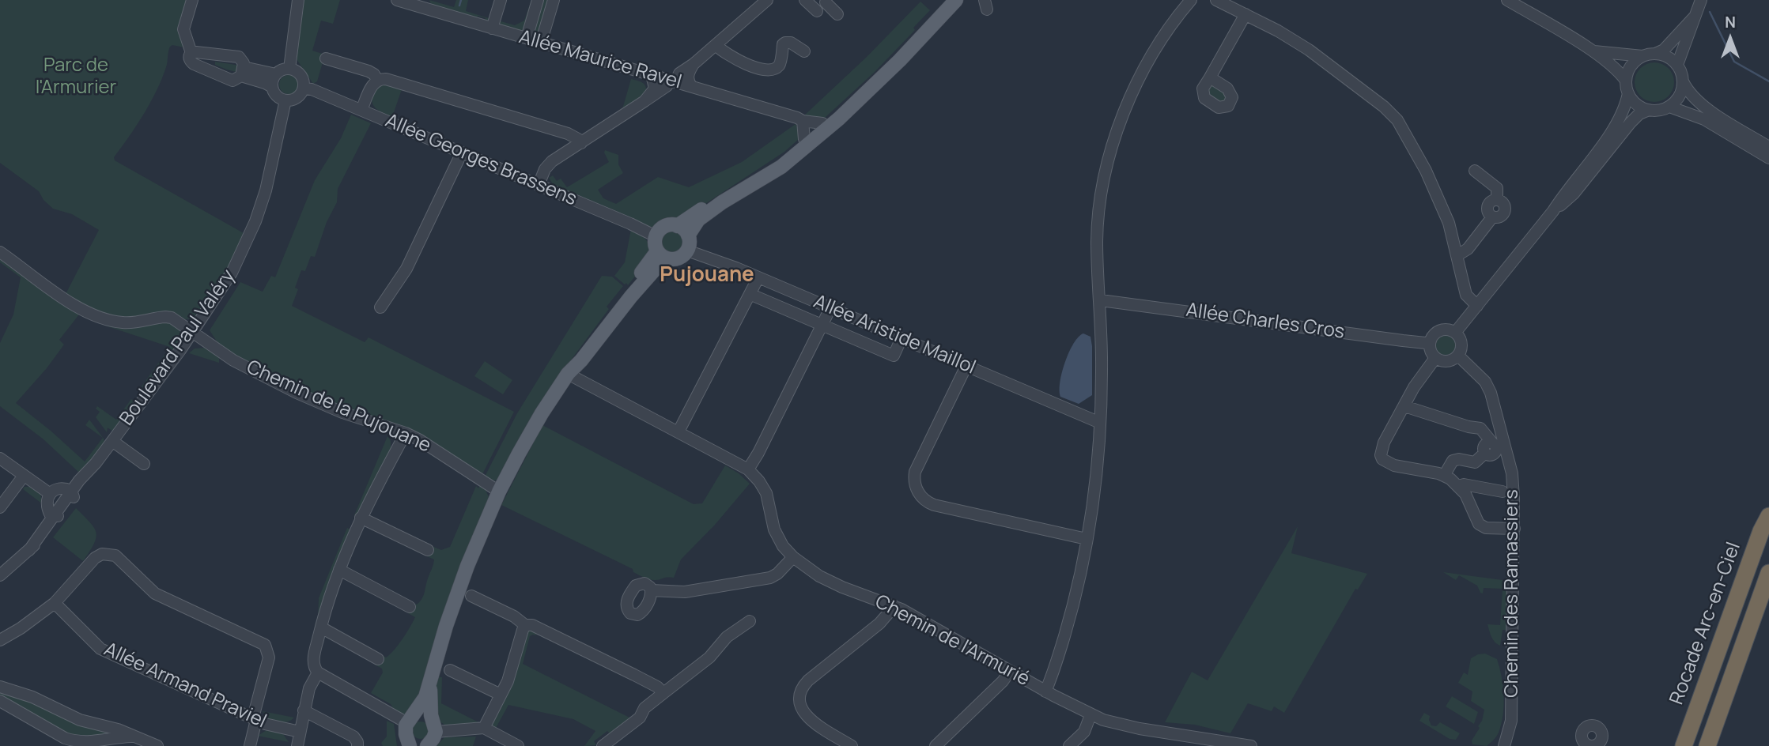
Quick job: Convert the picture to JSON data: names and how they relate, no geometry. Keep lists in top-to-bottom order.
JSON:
{
  "streets": {
    "highway": ["Rocade Arc-en-Ciel"],
    "street": [
      "Allée Maurice Ravel",
      "Allée Georges Brassens",
      "Allée Charles Cros",
      "Allée Aristide Maillol",
      "Boulevard Paul Valéry",
      "Chemin de la Pujouane",
      "Chemin des Ramassiers",
      "Chemin de l'Armurié",
      "Allée Armand Praviel"
    ]
  },
  "crossings": [
    ["Allée Georges Brassens", "Allée Aristide Maillol"],
    ["Allée Georges Brassens", "Boulevard Paul Valéry"],
    ["Allée Charles Cros", "Chemin des Ramassiers"],
    ["Boulevard Paul Valéry", "Chemin de la Pujouane"]
  ],
  "districts": ["Pujouane"],
  "parks": ["Parc de l'Armurier"],
  "north": "top"
}
